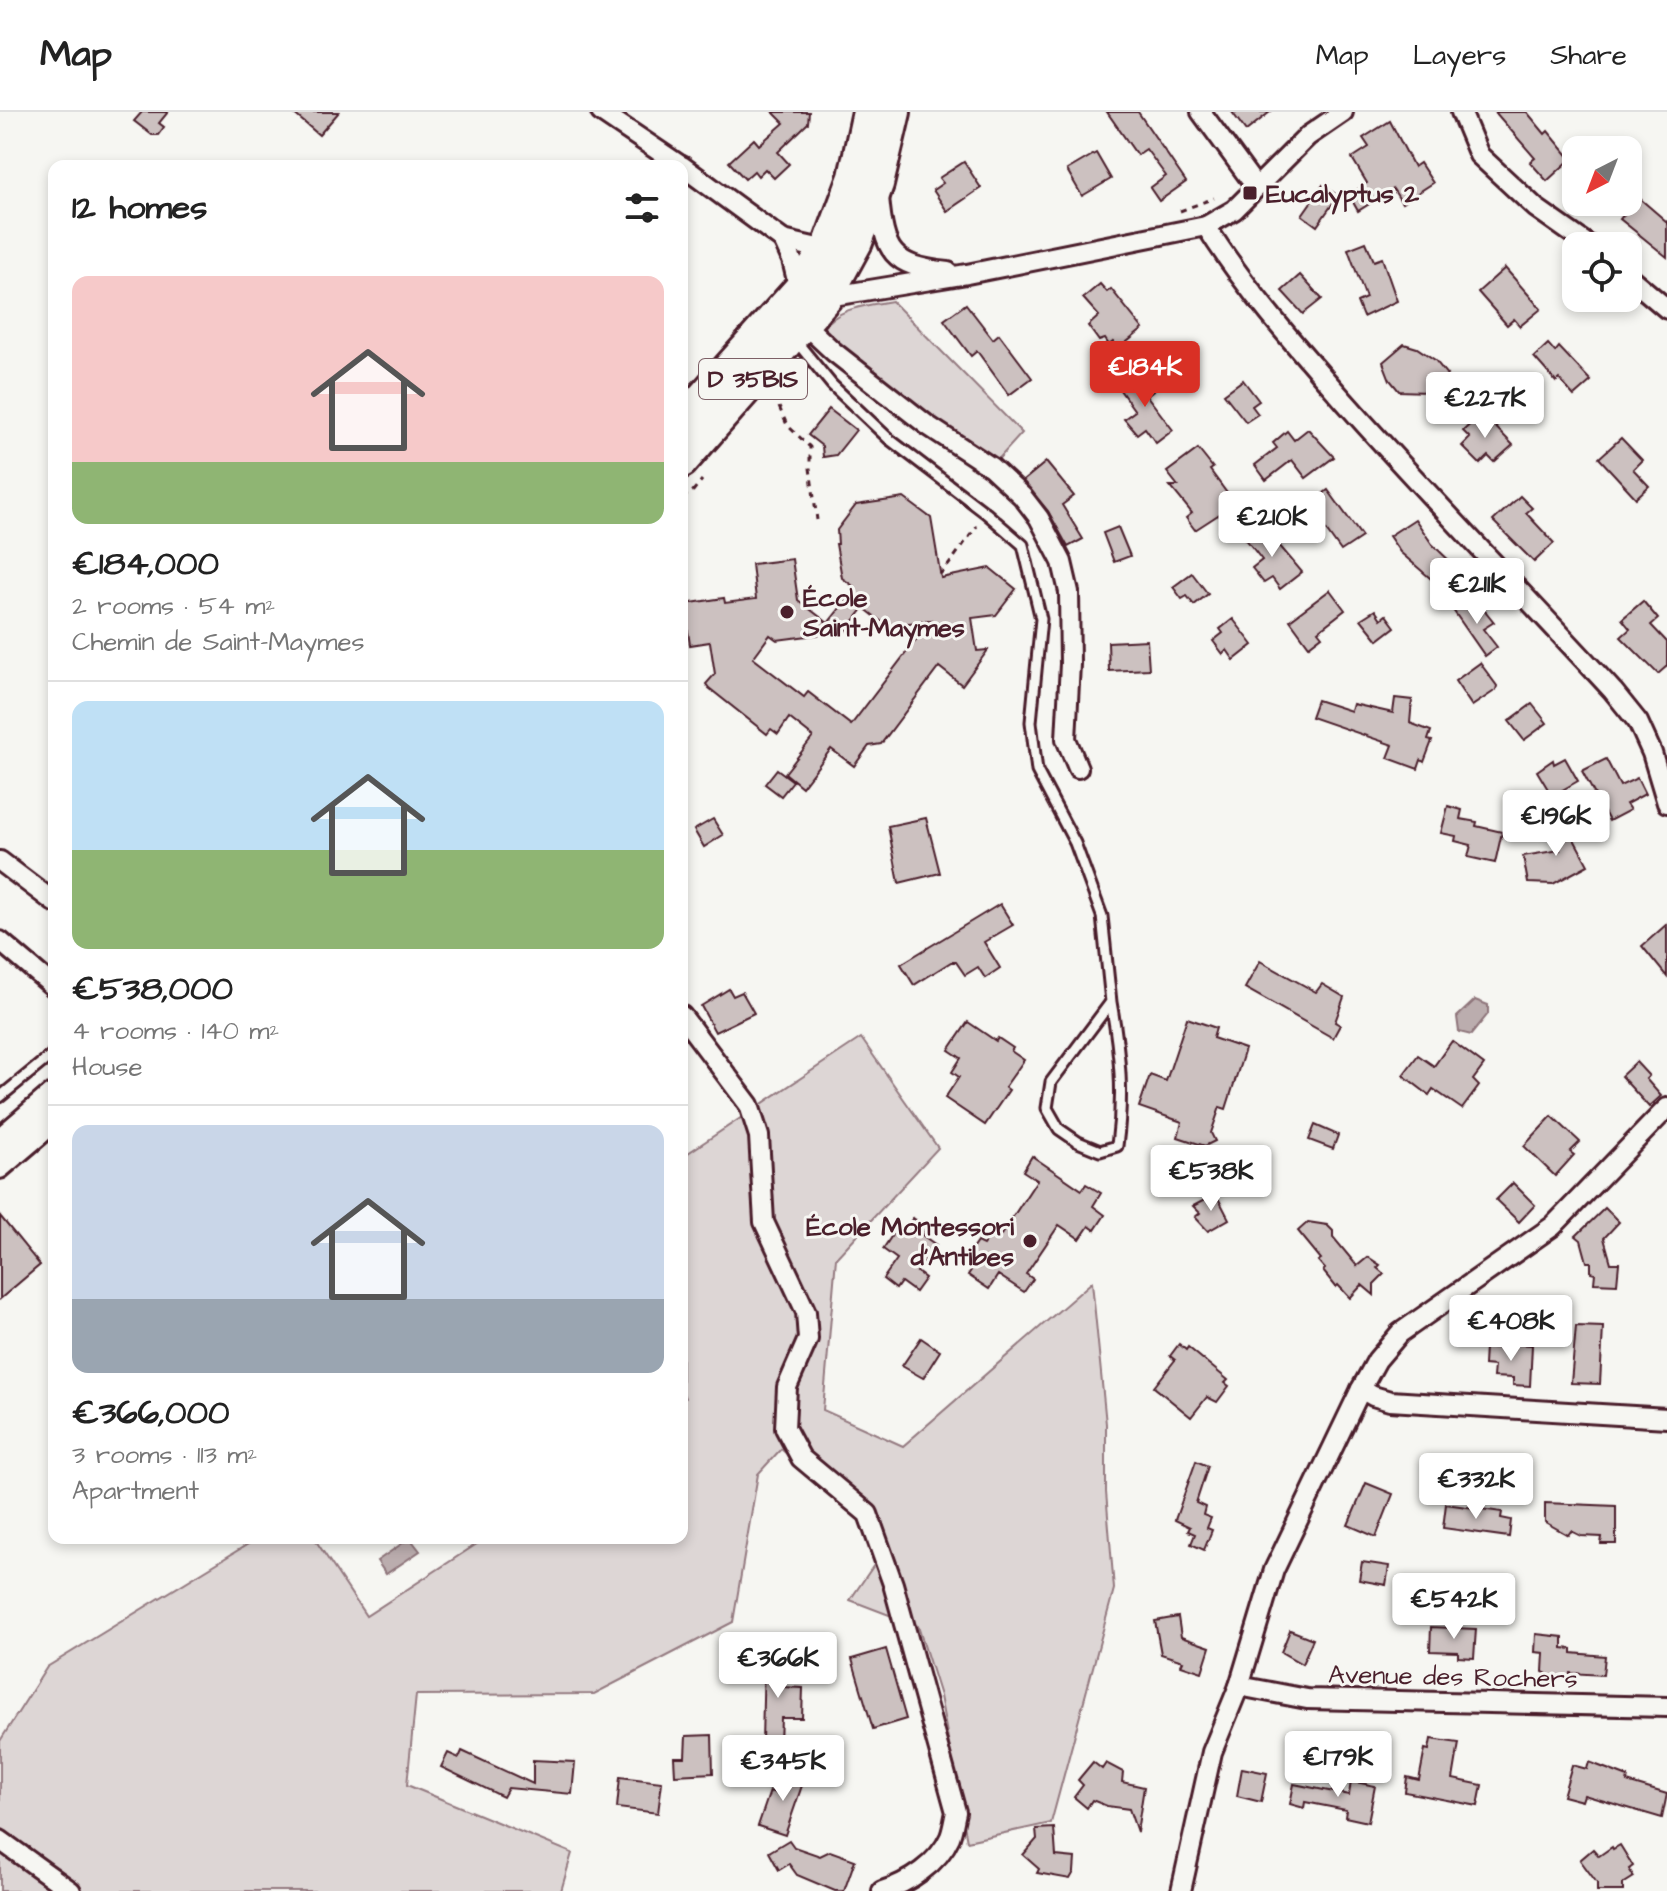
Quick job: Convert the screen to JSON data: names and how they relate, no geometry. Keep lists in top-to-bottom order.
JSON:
{
  "streets": {
    "main road": ["D 35BIS"],
    "street": ["Avenue des Rochers"]
  },
  "places": {
    "transit": ["Eucalyptus 2"],
    "other": ["École Saint-Maymes", "École Montessori d'Antibes"]
  },
  "north": "bottom left",
  "page": {
    "header": "Map",
    "nav": ["Map", "Layers", "Share"],
    "heading": "12 homes",
    "list": [
      {
        "name": "€184,000",
        "note": "2 rooms · 54 m² · Chemin de Saint-Maymes"
      },
      {
        "name": "€538,000",
        "note": "4 rooms · 140 m² · House"
      },
      {
        "name": "€366,000",
        "note": "3 rooms · 113 m² · Apartment"
      }
    ],
    "price": [
      "€184K",
      "€227K",
      "€210K",
      "€211K",
      "€196K",
      "€538K",
      "€408K",
      "€332K",
      "€542K",
      "€366K",
      "€179K",
      "€345K"
    ]
  }
}
